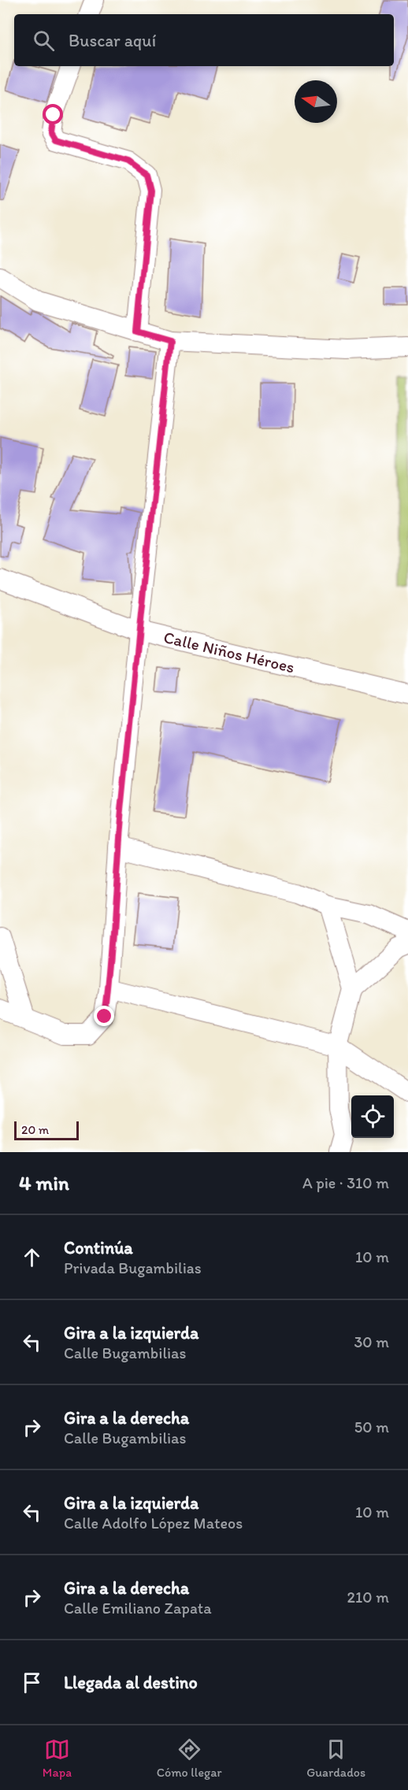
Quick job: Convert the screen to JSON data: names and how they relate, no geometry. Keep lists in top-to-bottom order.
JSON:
{
  "streets": {
    "street": ["Calle Niños Héroes"]
  },
  "scale_bar": "20 m",
  "north": "left",
  "page": {
    "search": "Buscar aquí",
    "scale": "20 m",
    "heading": ["4 min", "A pie · 310 m"],
    "list": [
      ["Continúa", "Privada Bugambilias", "10 m"],
      ["Gira a la izquierda", "Calle Bugambilias", "30 m"],
      ["Gira a la derecha", "Calle Bugambilias", "50 m"],
      ["Gira a la izquierda", "Calle Adolfo López Mateos", "10 m"],
      ["Gira a la derecha", "Calle Emiliano Zapata", "210 m"],
      "Llegada al destino"
    ],
    "nav": ["Mapa", "Cómo llegar", "Guardados"]
  }
}
